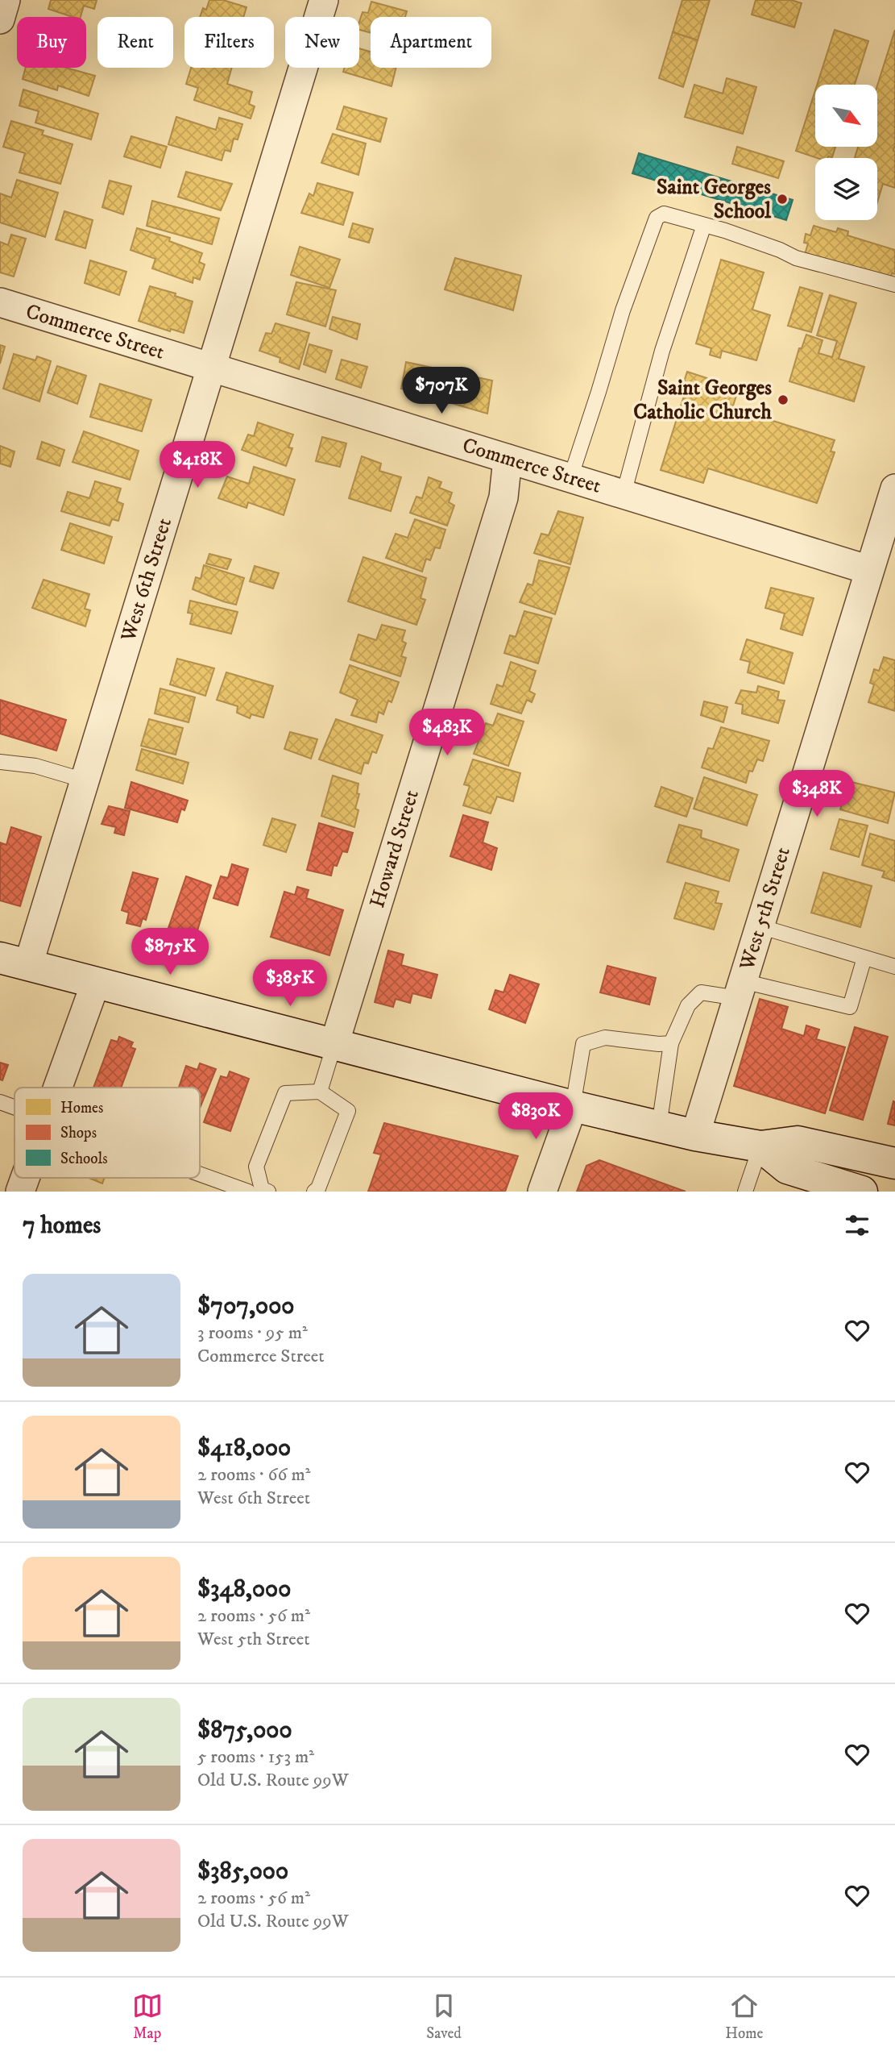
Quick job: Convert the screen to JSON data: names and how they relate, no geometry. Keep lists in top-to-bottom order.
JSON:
{
  "streets": {
    "street": [
      "Commerce Street",
      "West 6th Street",
      "Howard Street",
      "West 5th Street"
    ]
  },
  "crossings": [
    ["Commerce Street", "West 6th Street"],
    ["Commerce Street", "Howard Street"],
    ["Commerce Street", "West 5th Street"]
  ],
  "places": ["Saint Georges School", "Saint Georges Catholic Church"],
  "legend": ["Homes", "Shops", "Schools"],
  "north": "bottom right",
  "page": {
    "chip": [
      "Buy",
      "Rent",
      "Filters",
      "New",
      "Apartment"
    ],
    "price": [
      "$707K",
      "$418K",
      "$483K",
      "$348K",
      "$875K",
      "$385K",
      "$830K"
    ],
    "heading": "7 homes",
    "list": [
      {
        "name": "$707,000",
        "note": "3 rooms · 95 m² · Commerce Street"
      },
      {
        "name": "$418,000",
        "note": "2 rooms · 66 m² · West 6th Street"
      },
      {
        "name": "$348,000",
        "note": "2 rooms · 56 m² · West 5th Street"
      },
      {
        "name": "$875,000",
        "note": "5 rooms · 153 m² · Old U.S. Route 99W"
      },
      {
        "name": "$385,000",
        "note": "2 rooms · 56 m² · Old U.S. Route 99W"
      }
    ],
    "tabs": ["Map", "Saved", "Home"]
  }
}
